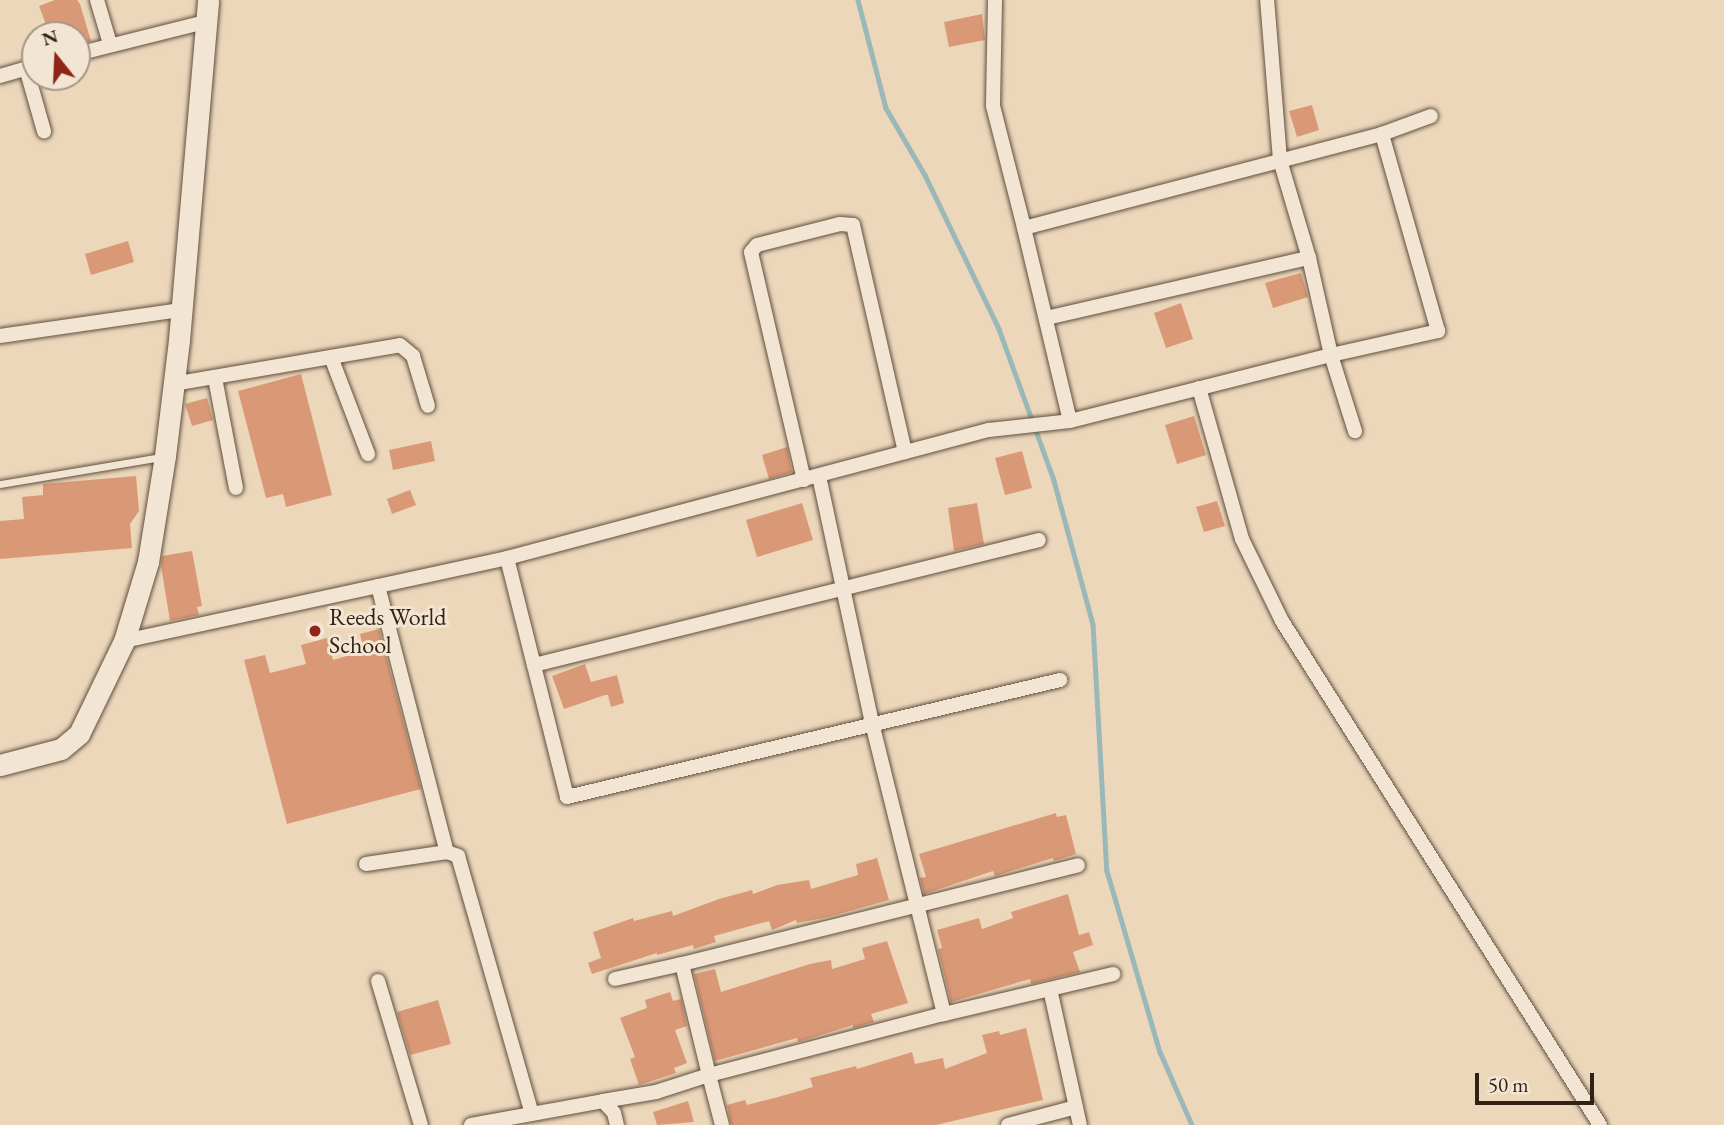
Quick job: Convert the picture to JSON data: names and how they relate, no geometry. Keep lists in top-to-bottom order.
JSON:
{
  "places": ["Reeds World School"],
  "scale_bar": "50 m",
  "north": "top"
}
